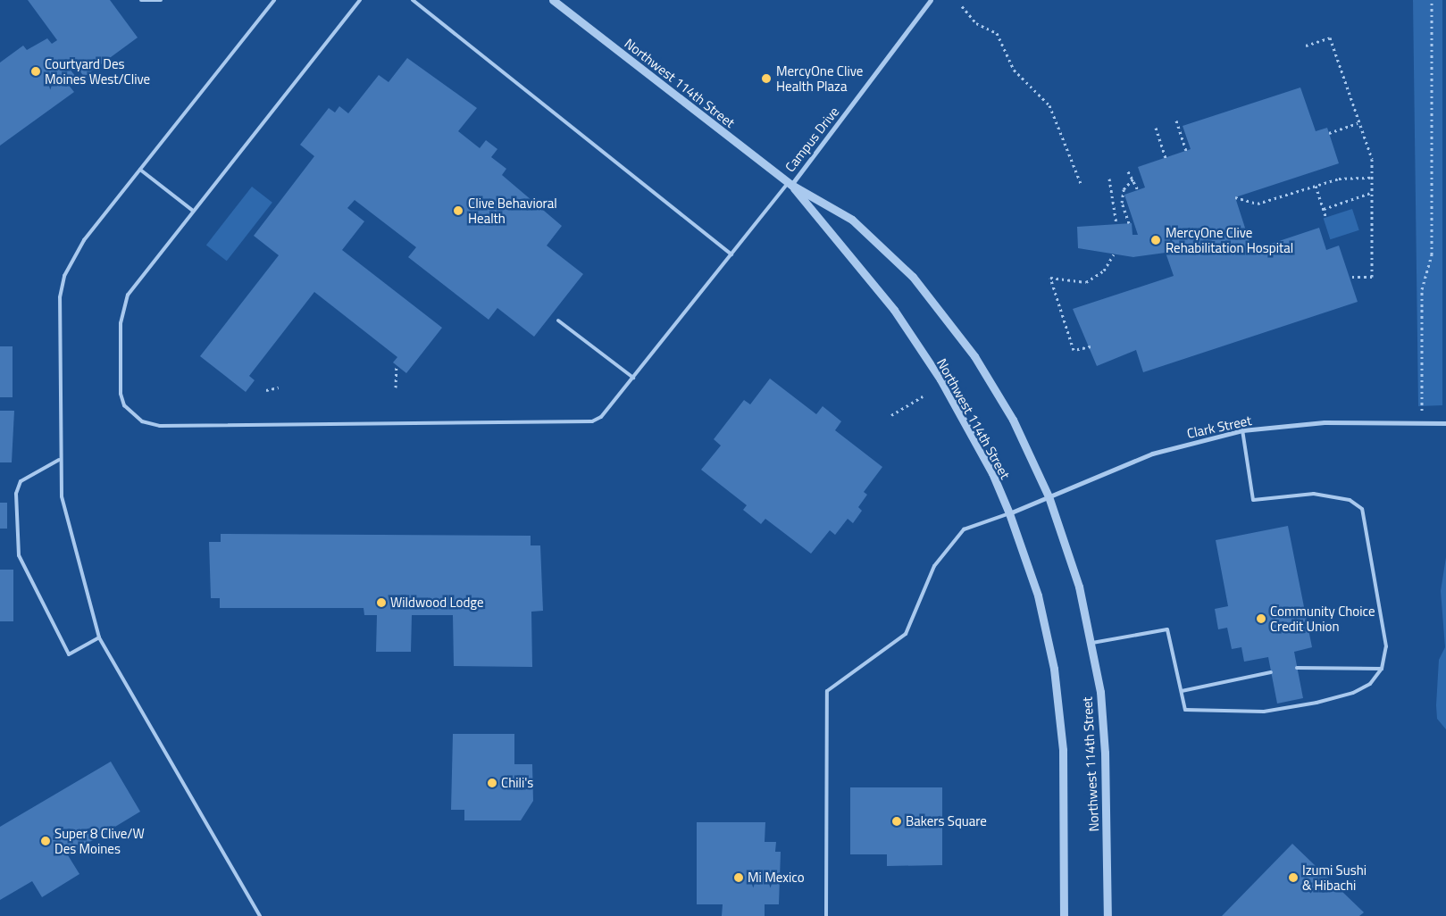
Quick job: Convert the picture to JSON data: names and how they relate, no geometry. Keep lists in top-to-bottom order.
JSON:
{
  "streets": {
    "street": ["Northwest 114th Street", "Campus Drive", "Clark Street"]
  },
  "crossings": [
    ["Northwest 114th Street", "Campus Drive"],
    ["Northwest 114th Street", "Clark Street"]
  ],
  "places": [
    "Courtyard Des Moines West/Clive",
    "MercyOne Clive Health Plaza",
    "Clive Behavioral Health",
    "MercyOne Clive Rehabilitation Hospital",
    "Wildwood Lodge",
    "Community Choice Credit Union",
    "Chili's",
    "Bakers Square",
    "Super 8 Clive/W Des Moines",
    "Mi Mexico",
    "Izumi Sushi & Hibachi"
  ]
}
